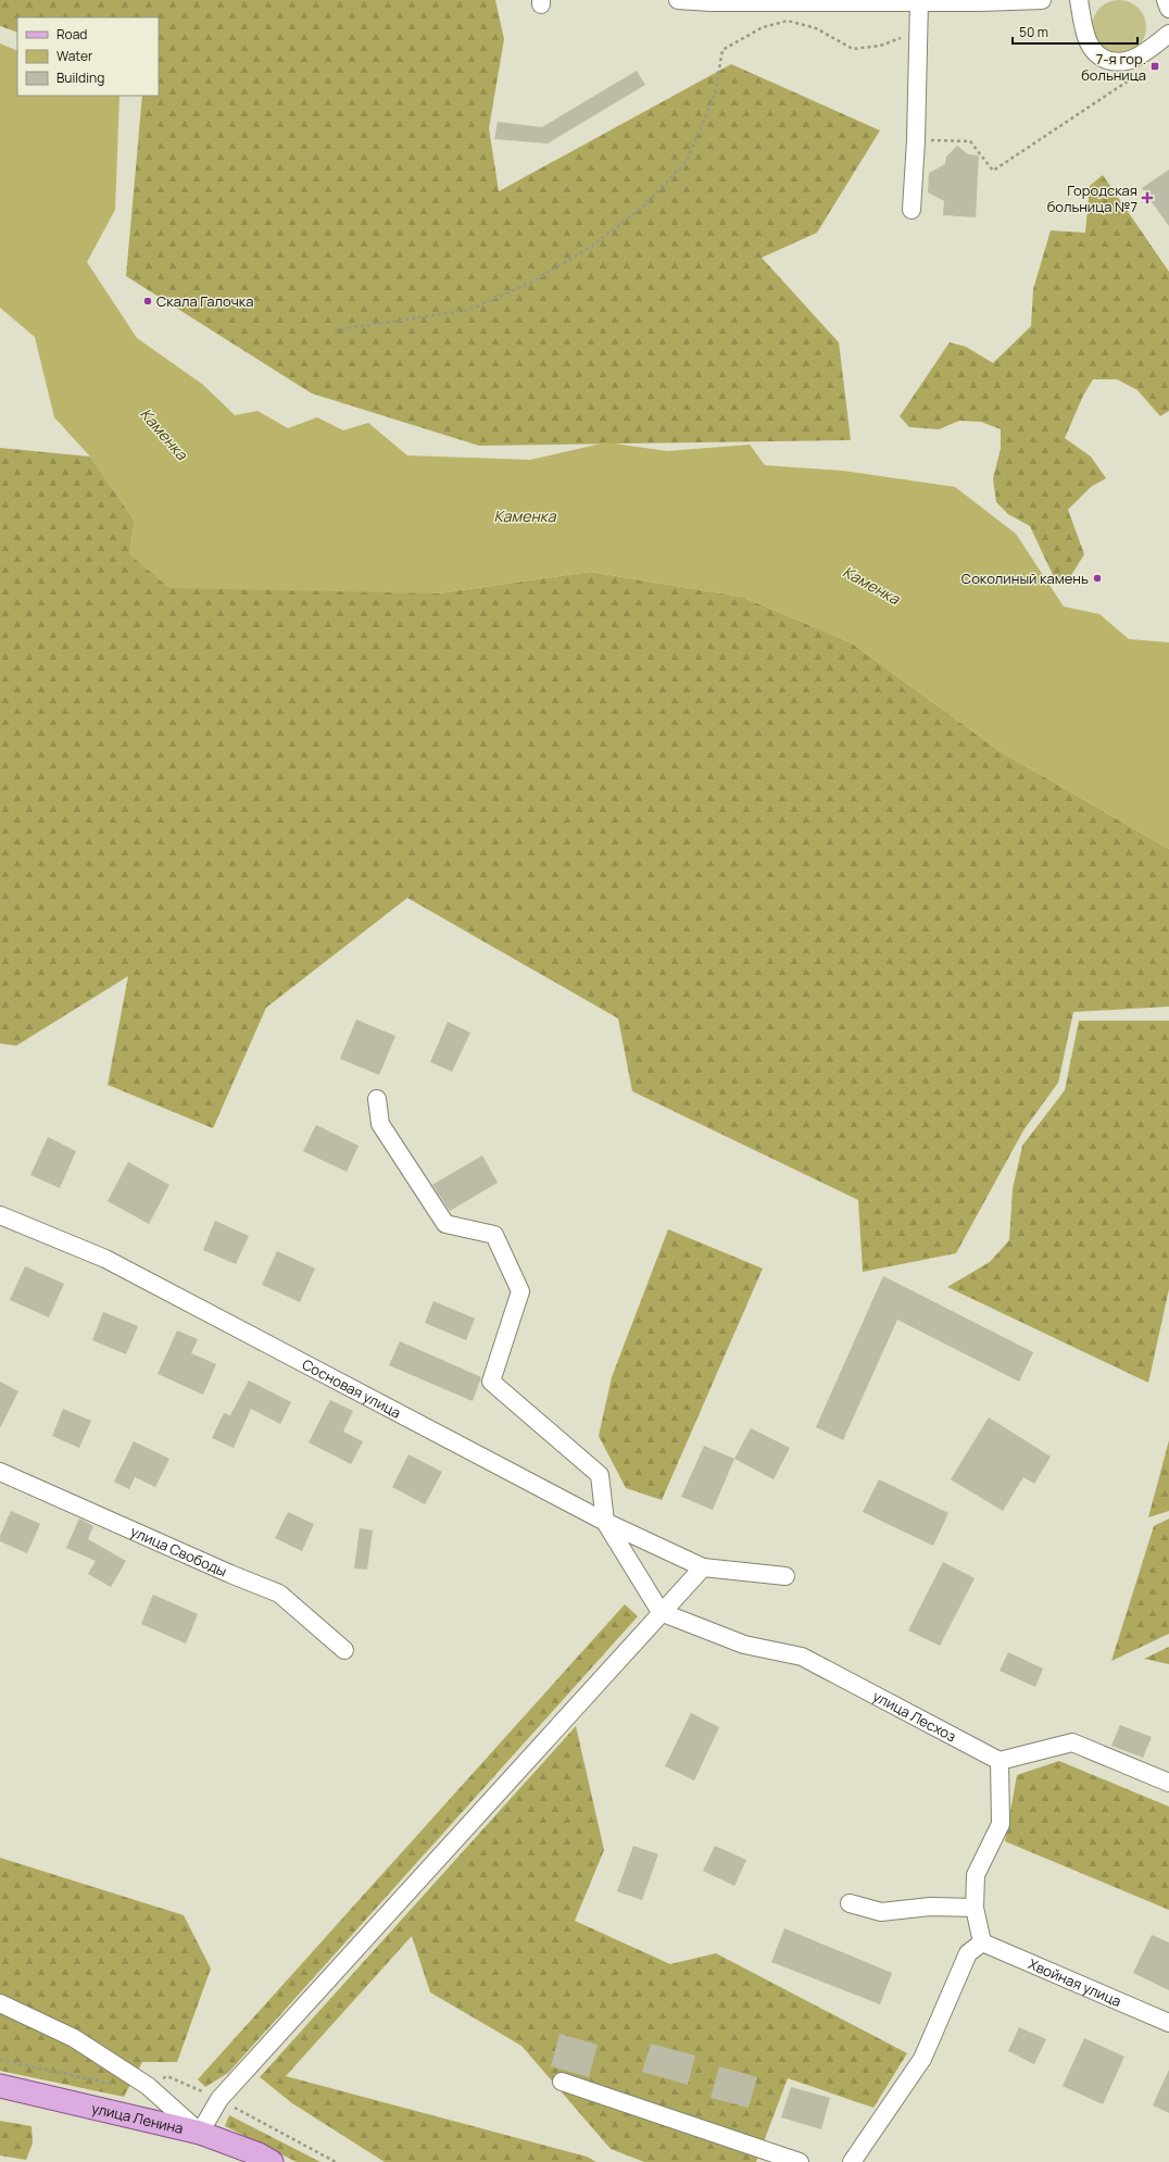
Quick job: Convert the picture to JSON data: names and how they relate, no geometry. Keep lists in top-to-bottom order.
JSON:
{
  "streets": {
    "main road": ["улица Ленина"],
    "street": [
      "Сосновая улица",
      "улица Свободы",
      "улица Лесхоз",
      "Хвойная улица"
    ]
  },
  "water": ["Каменка"],
  "places": {
    "transit": ["7-я гор. больница"],
    "health": ["Городская больница №7"],
    "other": ["Скала Галочка", "Соколиный камень"]
  },
  "legend": ["Road", "Water", "Building"],
  "scale_bar": "50 m"
}
